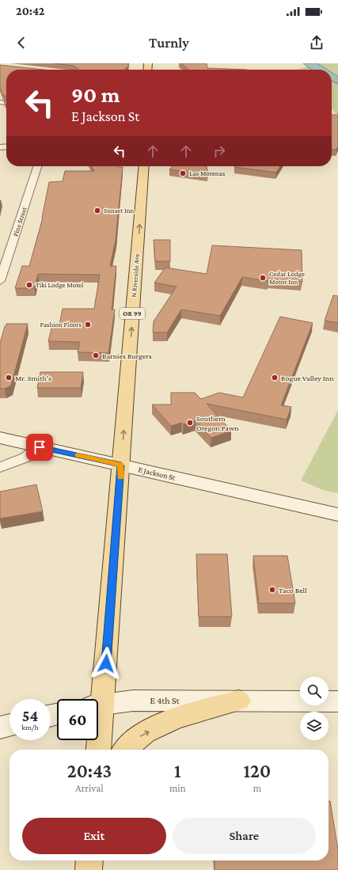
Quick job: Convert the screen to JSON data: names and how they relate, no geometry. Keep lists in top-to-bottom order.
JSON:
{
  "streets": {
    "main road": [
      "N Riverside Ave",
      "OR 99",
      "E Jackson St",
      "E 4th St"
    ],
    "street": ["Pine Street"]
  },
  "crossings": [
    ["N Riverside Ave", "OR 99"],
    ["N Riverside Ave", "E Jackson St"],
    ["OR 99", "E Jackson St"]
  ],
  "one_way": ["N Riverside Ave"],
  "places": [
    "Las Morenas",
    "Sunset Inn",
    "Cedar Lodge Motor Inn",
    "Tiki Lodge Motel",
    "Fashion Floors",
    "Barnies Burgers",
    "Mr. Smith's",
    "Rogue Valley Inn",
    "Southern Oregon Pawn",
    "Taco Bell"
  ],
  "page": {
    "status": "20:42",
    "header": "Turnly",
    "turn": ["90 m", "E Jackson St"],
    "speed": "54 km/h",
    "limit": "60",
    "eta": [
      "20:43",
      "Arrival",
      "1",
      "min",
      "120",
      "m"
    ],
    "buttons": ["Exit", "Share"]
  }
}
